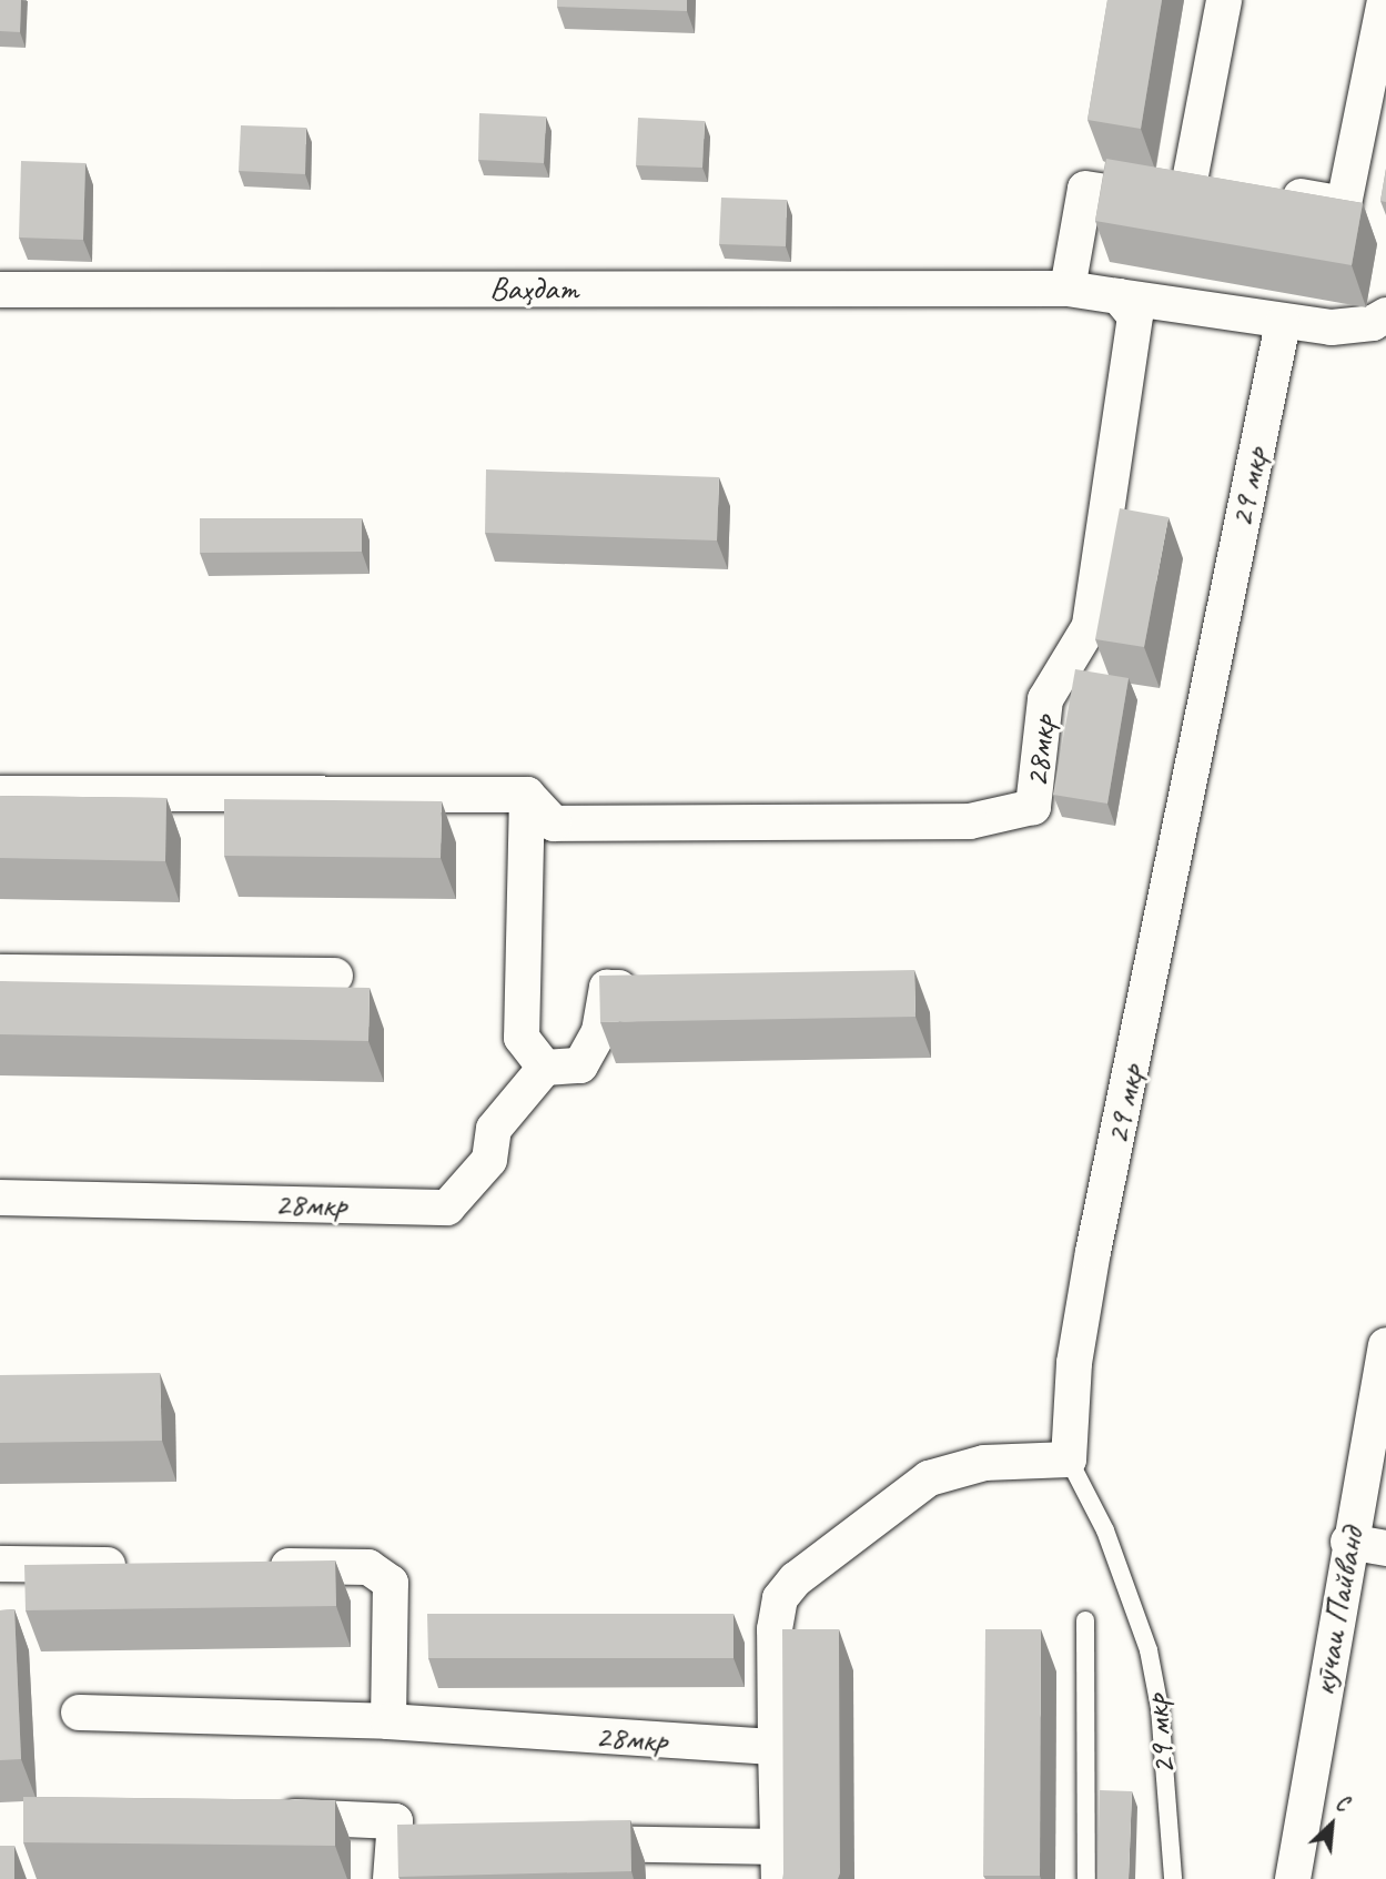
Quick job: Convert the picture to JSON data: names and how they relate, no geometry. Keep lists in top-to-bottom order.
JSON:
{
  "streets": {
    "street": [
      "Ваҳдат",
      "29 мкр",
      "28мкр",
      "кӯчаи Пайванд"
    ]
  },
  "north": "top right"
}
